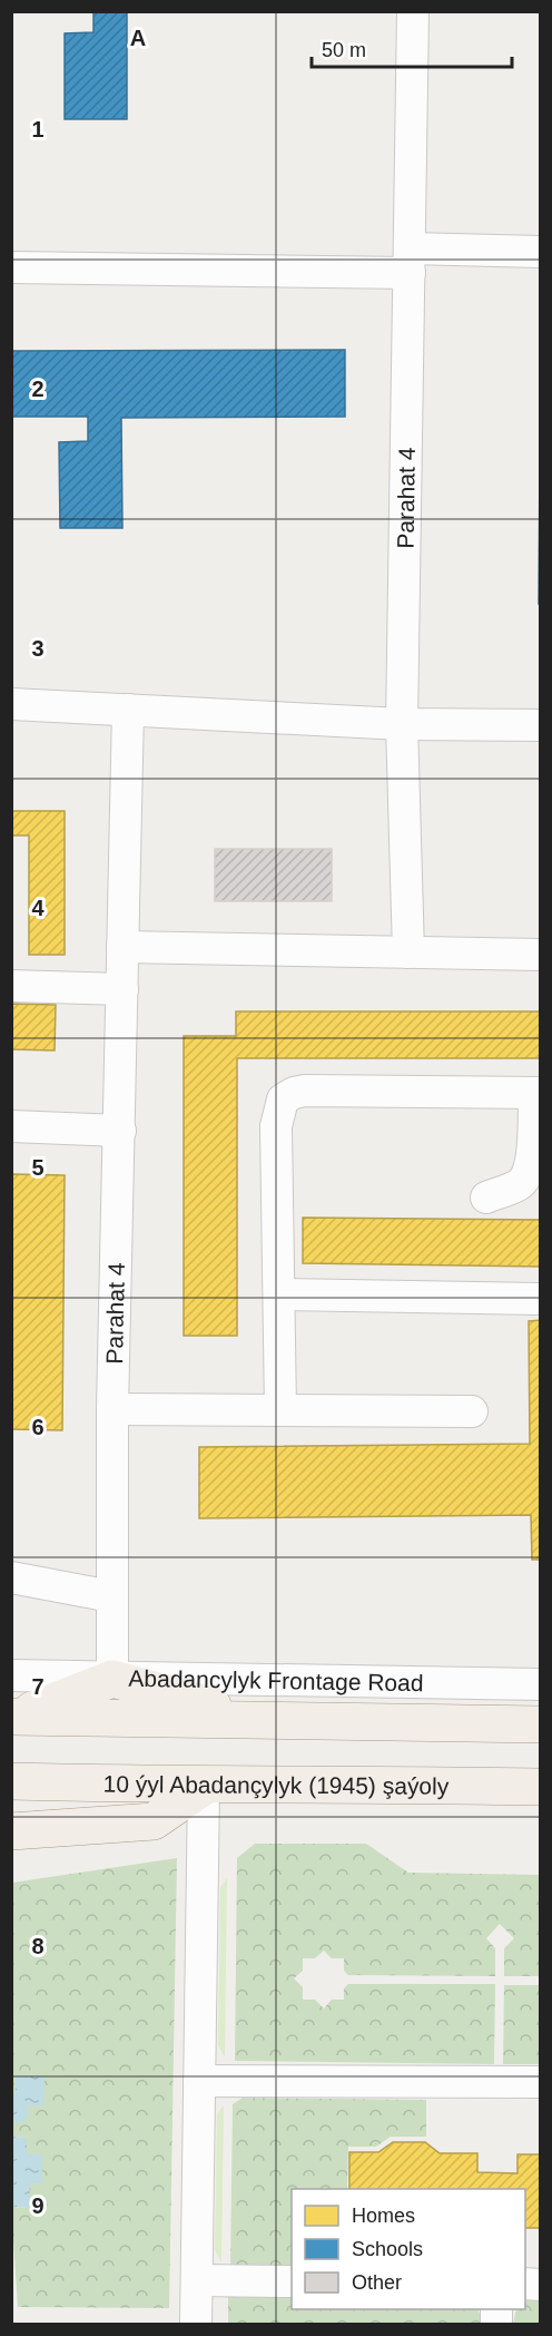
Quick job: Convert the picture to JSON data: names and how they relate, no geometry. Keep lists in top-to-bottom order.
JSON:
{
  "streets": {
    "main road": ["10 ýyl Abadançylyk (1945) şaýoly"],
    "street": ["Parahat 4", "Abadancylyk Frontage Road"]
  },
  "crossings": [
    ["Parahat 4", "Abadancylyk Frontage Road"]
  ],
  "legend": ["Homes", "Schools", "Other"],
  "scale_bar": "50 m",
  "grid": {
    "columns": ["A"],
    "rows": [
      "1",
      "2",
      "3",
      "4",
      "5",
      "6",
      "7",
      "8",
      "9"
    ]
  }
}
